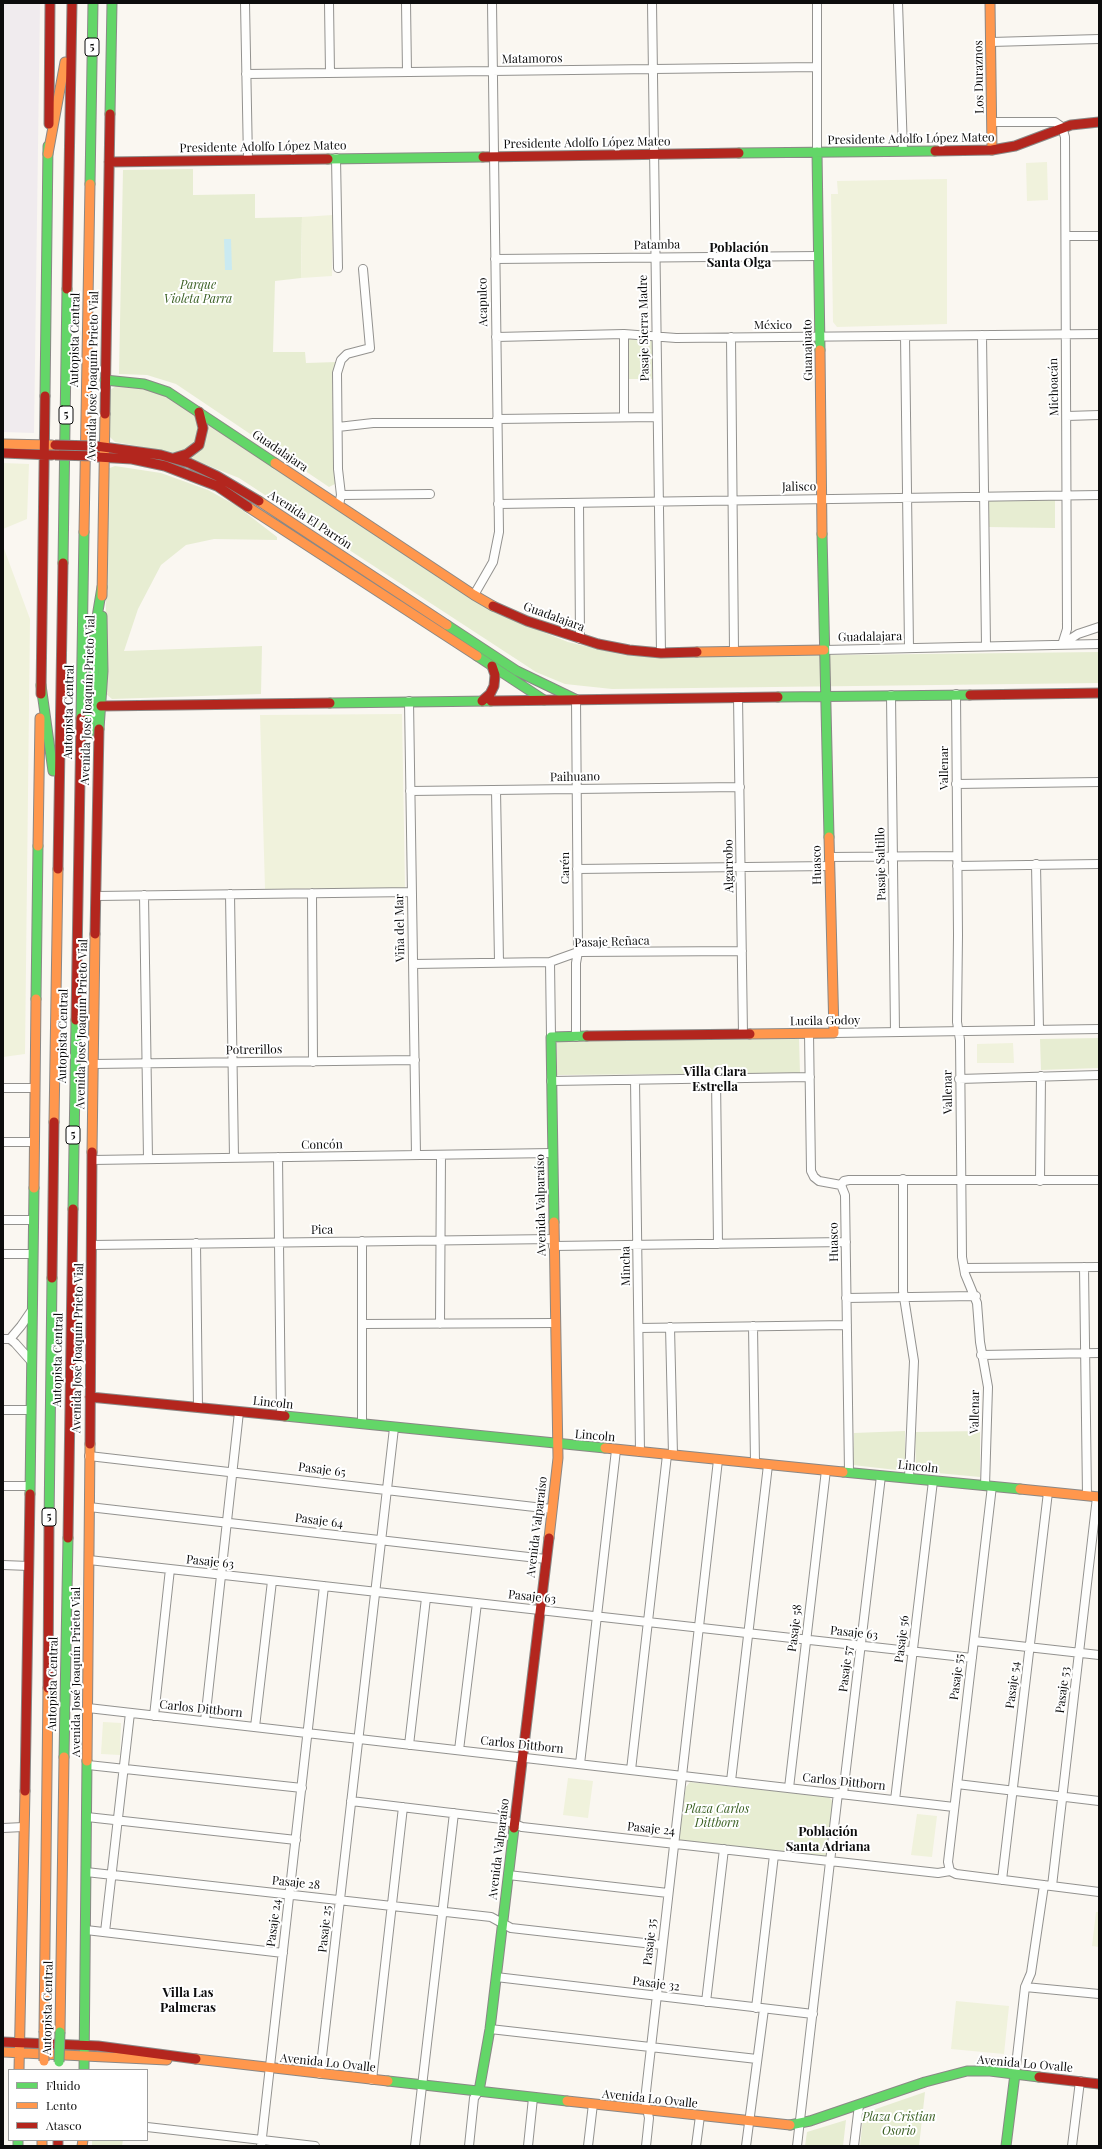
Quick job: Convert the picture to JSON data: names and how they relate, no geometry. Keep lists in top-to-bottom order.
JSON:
{
  "streets": {
    "main road": [
      "5",
      "Los Duraznos",
      "Presidente Adolfo López Mateo",
      "Autopista Central",
      "Guanajuato",
      "Avenida José Joaquín Prieto Vial",
      "Guadalajara",
      "Avenida El Parrón",
      "Huasco",
      "Lucila Godoy",
      "Avenida Valparaíso",
      "Lincoln",
      "Avenida Lo Ovalle"
    ],
    "street": [
      "Matamoros",
      "Patamba",
      "Acapulco",
      "México",
      "Pasaje Sierra Madre",
      "Michoacán",
      "Jalisco",
      "Vallenar",
      "Paihuano",
      "Pasaje Saltillo",
      "Algarrobo",
      "Carén",
      "Viña del Mar",
      "Pasaje Reñaca",
      "Potrerillos",
      "Concón",
      "Pica",
      "Mincha",
      "Pasaje 65",
      "Pasaje 64",
      "Pasaje 63",
      "Pasaje 58",
      "Pasaje 56",
      "Pasaje 57",
      "Pasaje 55",
      "Pasaje 54",
      "Pasaje 53",
      "Carlos Dittborn",
      "Pasaje 24",
      "Pasaje 28",
      "Pasaje 25",
      "Pasaje 35",
      "Pasaje 32"
    ]
  },
  "crossings": [
    ["Matamoros", "Acapulco"],
    ["Matamoros", "Pasaje Sierra Madre"],
    ["Matamoros", "Guanajuato"],
    ["Los Duraznos", "Presidente Adolfo López Mateo"],
    ["Presidente Adolfo López Mateo", "Acapulco"],
    ["Presidente Adolfo López Mateo", "Pasaje Sierra Madre"],
    ["Presidente Adolfo López Mateo", "Guanajuato"],
    ["Presidente Adolfo López Mateo", "Avenida José Joaquín Prieto Vial"],
    ["Presidente Adolfo López Mateo", "Michoacán"],
    ["Patamba", "Acapulco"],
    ["Patamba", "Pasaje Sierra Madre"],
    ["Patamba", "Guanajuato"],
    ["Acapulco", "México"],
    ["Acapulco", "Guadalajara"],
    ["Acapulco", "Jalisco"],
    ["México", "Pasaje Sierra Madre"],
    ["México", "Guanajuato"],
    ["México", "Michoacán"],
    ["Pasaje Sierra Madre", "Guadalajara"],
    ["Pasaje Sierra Madre", "Jalisco"],
    ["Guanajuato", "Guadalajara"],
    ["Guanajuato", "Jalisco"],
    ["Guanajuato", "Huasco"],
    ["Avenida José Joaquín Prieto Vial", "Guadalajara"],
    ["Avenida José Joaquín Prieto Vial", "Avenida El Parrón"],
    ["Avenida José Joaquín Prieto Vial", "Potrerillos"],
    ["Avenida José Joaquín Prieto Vial", "Concón"],
    ["Avenida José Joaquín Prieto Vial", "Pica"],
    ["Avenida José Joaquín Prieto Vial", "Lincoln"],
    ["Avenida José Joaquín Prieto Vial", "Pasaje 65"],
    ["Avenida José Joaquín Prieto Vial", "Pasaje 64"],
    ["Avenida José Joaquín Prieto Vial", "Pasaje 63"],
    ["Avenida José Joaquín Prieto Vial", "Carlos Dittborn"],
    ["Avenida José Joaquín Prieto Vial", "Pasaje 28"],
    ["Avenida José Joaquín Prieto Vial", "Avenida Lo Ovalle"],
    ["Michoacán", "Guadalajara"],
    ["Michoacán", "Jalisco"],
    ["Avenida El Parrón", "Carén"],
    ["Vallenar", "Lucila Godoy"],
    ["Vallenar", "Lincoln"],
    ["Vallenar", "Pasaje 55"],
    ["Paihuano", "Algarrobo"],
    ["Paihuano", "Carén"],
    ["Paihuano", "Viña del Mar"],
    ["Pasaje Saltillo", "Lucila Godoy"],
    ["Huasco", "Lucila Godoy"],
    ["Huasco", "Pica"],
    ["Huasco", "Lincoln"],
    ["Algarrobo", "Pasaje Reñaca"],
    ["Algarrobo", "Lucila Godoy"],
    ["Carén", "Pasaje Reñaca"],
    ["Carén", "Lucila Godoy"],
    ["Viña del Mar", "Pasaje Reñaca"],
    ["Viña del Mar", "Potrerillos"],
    ["Viña del Mar", "Concón"],
    ["Pasaje Reñaca", "Avenida Valparaíso"],
    ["Lucila Godoy", "Avenida Valparaíso"],
    ["Concón", "Avenida Valparaíso"],
    ["Avenida Valparaíso", "Pica"],
    ["Avenida Valparaíso", "Lincoln"],
    ["Avenida Valparaíso", "Pasaje 65"],
    ["Avenida Valparaíso", "Pasaje 64"],
    ["Avenida Valparaíso", "Pasaje 63"],
    ["Avenida Valparaíso", "Carlos Dittborn"],
    ["Avenida Valparaíso", "Pasaje 24"],
    ["Avenida Valparaíso", "Pasaje 28"],
    ["Avenida Valparaíso", "Pasaje 32"],
    ["Avenida Valparaíso", "Avenida Lo Ovalle"],
    ["Pica", "Mincha"],
    ["Mincha", "Lincoln"],
    ["Lincoln", "Pasaje 58"],
    ["Lincoln", "Pasaje 56"],
    ["Lincoln", "Pasaje 57"],
    ["Lincoln", "Pasaje 55"],
    ["Lincoln", "Pasaje 54"],
    ["Lincoln", "Pasaje 53"],
    ["Lincoln", "Pasaje 25"],
    ["Lincoln", "Pasaje 35"],
    ["Pasaje 65", "Pasaje 25"],
    ["Pasaje 64", "Pasaje 25"],
    ["Pasaje 63", "Pasaje 58"],
    ["Pasaje 63", "Pasaje 56"],
    ["Pasaje 63", "Pasaje 57"],
    ["Pasaje 63", "Pasaje 55"],
    ["Pasaje 63", "Pasaje 24"],
    ["Pasaje 63", "Pasaje 25"],
    ["Pasaje 63", "Pasaje 35"],
    ["Pasaje 58", "Carlos Dittborn"],
    ["Pasaje 56", "Carlos Dittborn"],
    ["Pasaje 57", "Carlos Dittborn"],
    ["Pasaje 57", "Pasaje 24"],
    ["Pasaje 57", "Pasaje 32"],
    ["Pasaje 57", "Avenida Lo Ovalle"],
    ["Pasaje 55", "Carlos Dittborn"],
    ["Pasaje 55", "Pasaje 24"],
    ["Pasaje 53", "Avenida Lo Ovalle"],
    ["Carlos Dittborn", "Pasaje 24"],
    ["Carlos Dittborn", "Pasaje 25"],
    ["Carlos Dittborn", "Pasaje 35"],
    ["Pasaje 24", "Pasaje 28"],
    ["Pasaje 24", "Pasaje 25"],
    ["Pasaje 24", "Pasaje 35"],
    ["Pasaje 24", "Avenida Lo Ovalle"],
    ["Pasaje 28", "Pasaje 25"],
    ["Pasaje 28", "Pasaje 35"],
    ["Pasaje 25", "Avenida Lo Ovalle"],
    ["Pasaje 35", "Pasaje 32"],
    ["Pasaje 35", "Avenida Lo Ovalle"]
  ],
  "districts": [
    "Población Santa Olga",
    "Villa Clara Estrella",
    "Población Santa Adriana",
    "Villa Las Palmeras"
  ],
  "parks": ["Parque Violeta Parra", "Plaza Carlos Dittborn", "Plaza Cristian Osorio"],
  "legend": ["Fluido", "Lento", "Atasco"]
}
